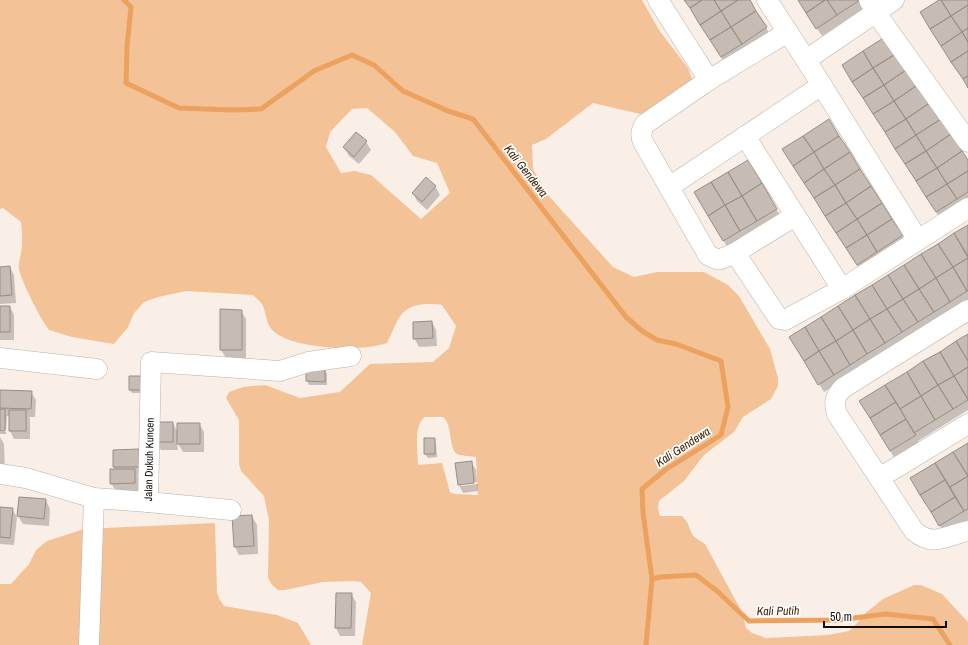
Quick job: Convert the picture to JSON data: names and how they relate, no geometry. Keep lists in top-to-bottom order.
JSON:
{
  "streets": {
    "street": ["Jalan Dukuh Kuncen"]
  },
  "water": ["Kali Gendewa", "Kali Putih"],
  "scale_bar": "50 m"
}
